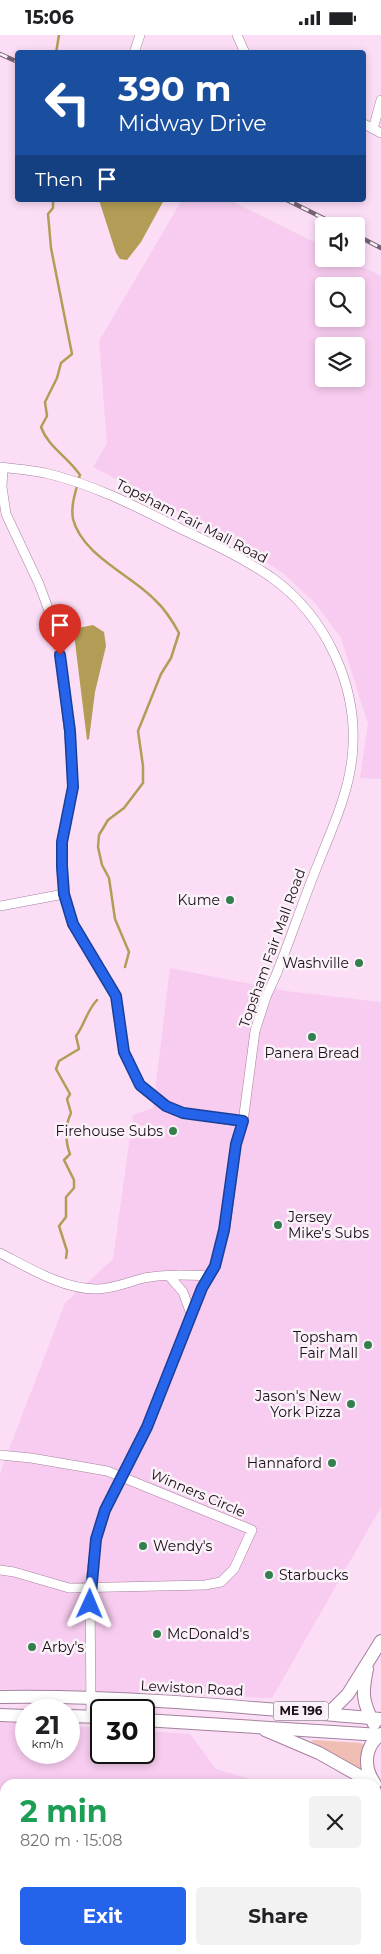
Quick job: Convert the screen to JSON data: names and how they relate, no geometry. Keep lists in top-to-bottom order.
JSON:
{
  "streets": {
    "highway": ["Lewiston Road", "ME 196"],
    "street": ["Topsham Fair Mall Road", "Winners Circle"]
  },
  "crossings": [
    ["Topsham Fair Mall Road", "Winners Circle"],
    ["Topsham Fair Mall Road", "Lewiston Road"]
  ],
  "places": [
    "Kume",
    "Washville",
    "Panera Bread",
    "Firehouse Subs",
    "Jersey Mike's Subs",
    "Topsham Fair Mall",
    "Jason's New York Pizza",
    "Hannaford",
    "Wendy's",
    "Starbucks",
    "McDonald's",
    "Arby's"
  ],
  "page": {
    "status": "15:06",
    "turn": ["390 m", "Midway Drive"],
    "then": "Then",
    "speed": "21 km/h",
    "limit": "30",
    "heading": ["2 min", "820 m · 15:08"],
    "buttons": ["Exit", "Share"]
  }
}
